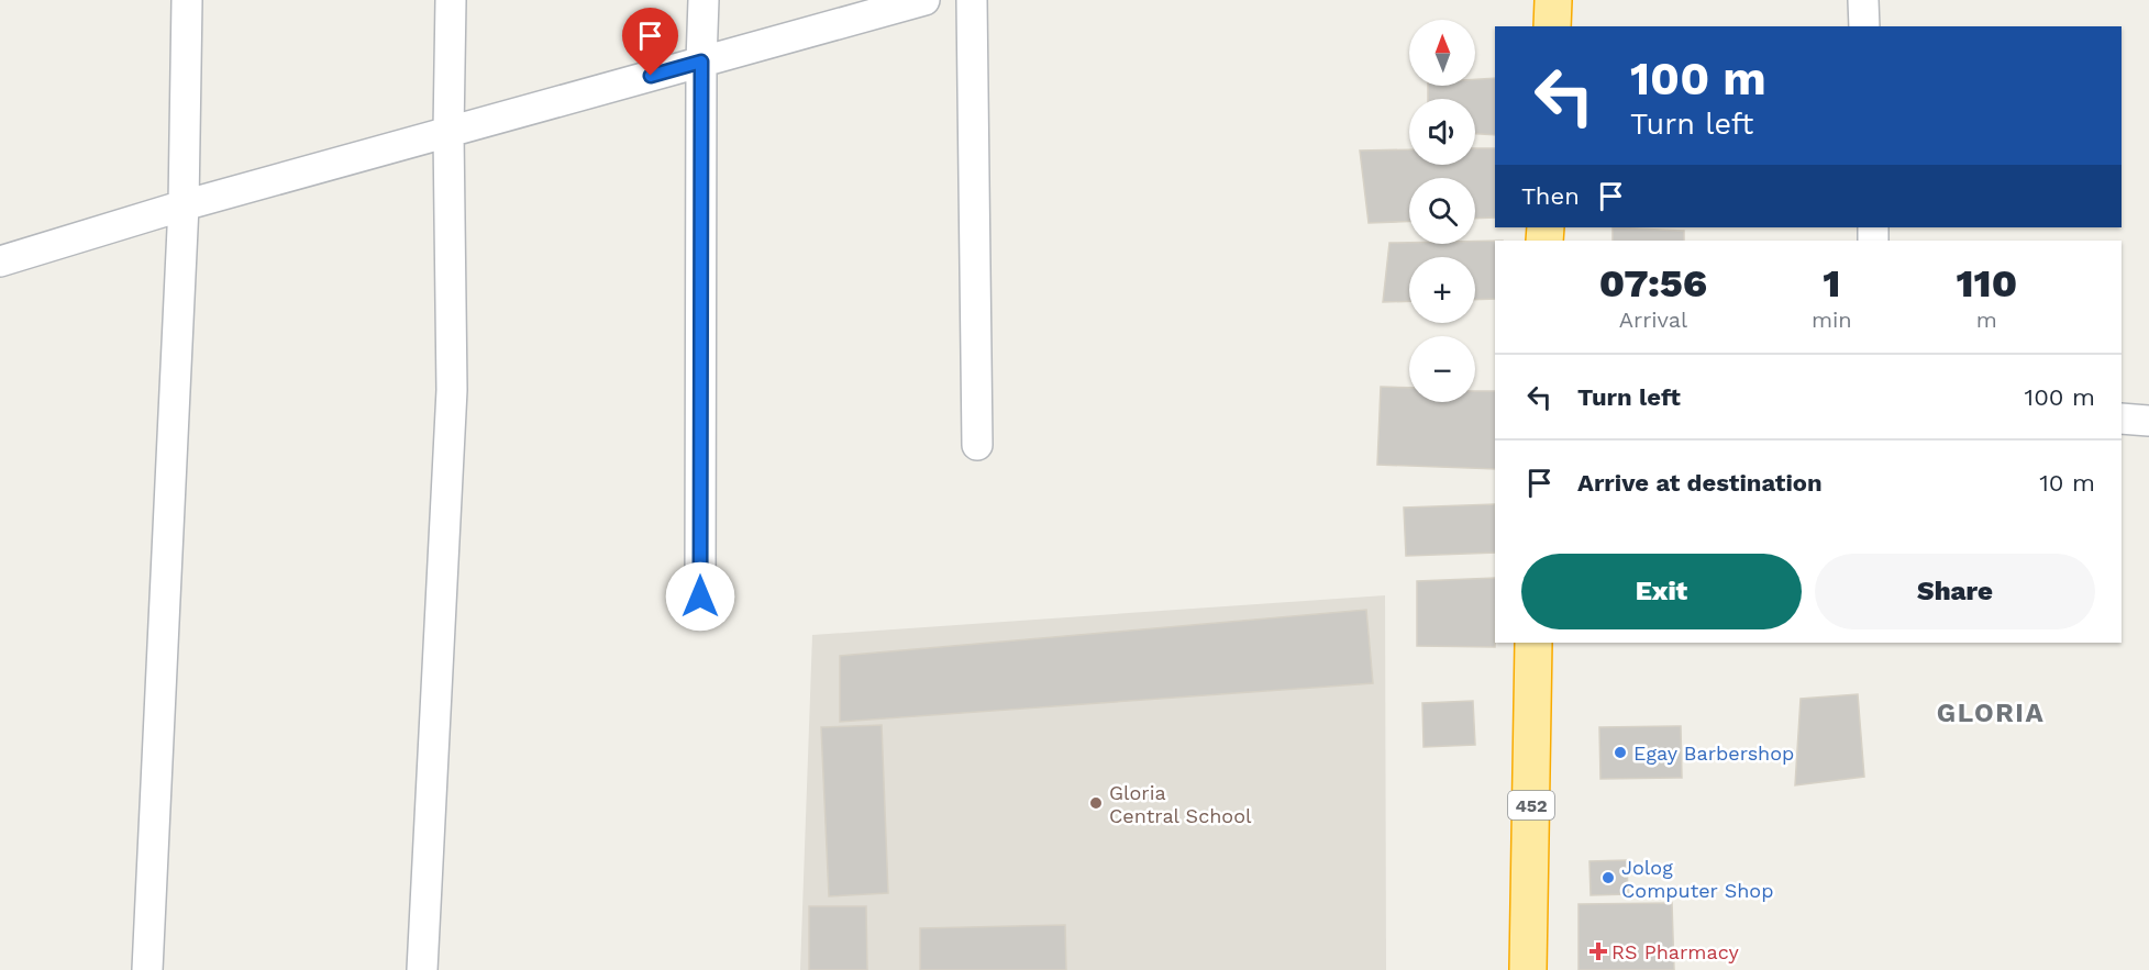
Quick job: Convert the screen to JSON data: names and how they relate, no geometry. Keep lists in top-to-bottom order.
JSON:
{
  "streets": {
    "highway": ["452"]
  },
  "districts": ["GLORIA"],
  "places": {
    "other": ["Egay Barbershop", "Gloria Central School", "Jolog Computer Shop"],
    "health": ["RS Pharmacy"]
  },
  "north": "top",
  "page": {
    "map_buttons": ["+", "−"],
    "turn": ["100 m", "Turn left"],
    "then": "Then",
    "eta": [
      "07:56",
      "Arrival",
      "1",
      "min",
      "110",
      "m"
    ],
    "list": [
      {
        "name": "Turn left",
        "value": "100 m"
      },
      {
        "name": "Arrive at destination",
        "value": "10 m"
      }
    ],
    "buttons": ["Exit", "Share"]
  }
}
